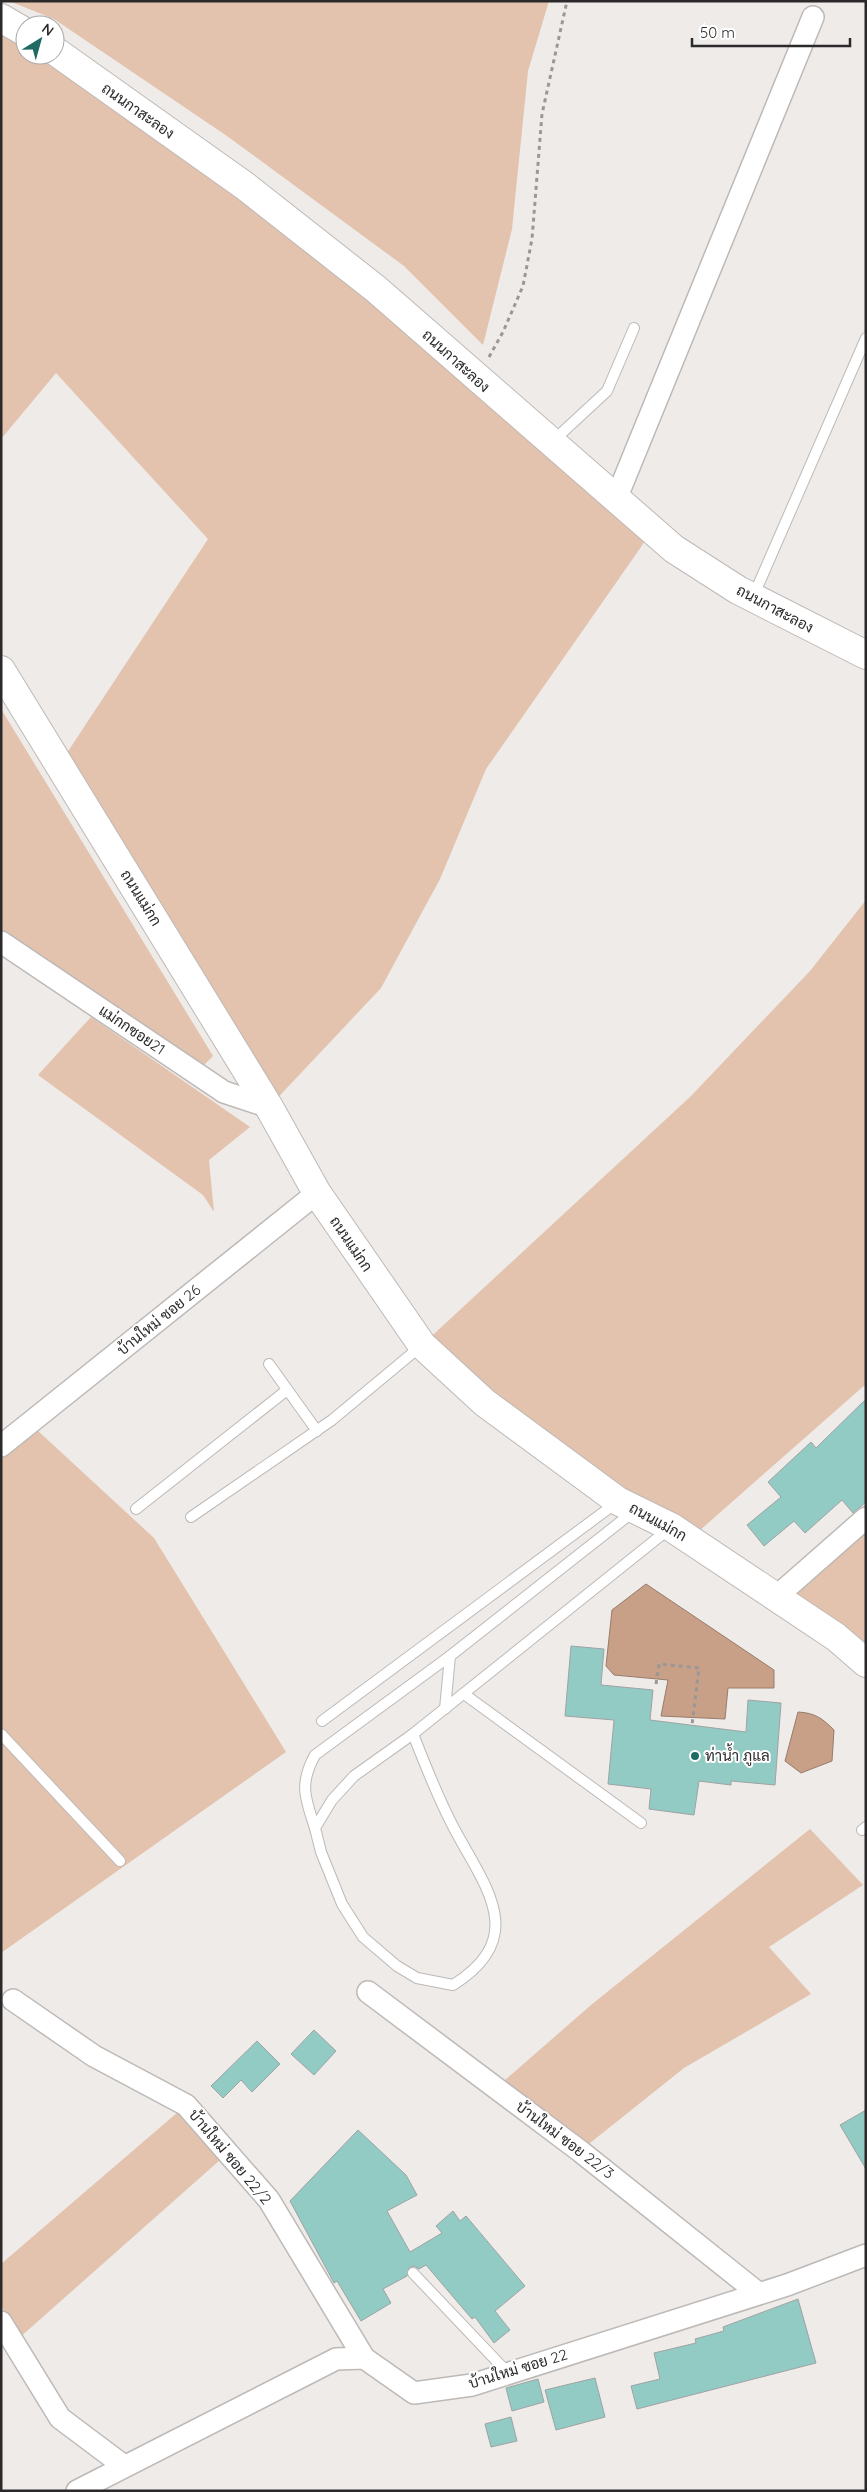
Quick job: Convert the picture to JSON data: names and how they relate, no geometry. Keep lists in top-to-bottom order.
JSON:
{
  "streets": {
    "street": [
      "ถนนกาสะลอง",
      "ถนนแม่กก",
      "แม่กกซอย21",
      "บ้านใหม่ ซอย 26",
      "บ้านใหม่ ซอย 22/3",
      "บ้านใหม่ ซอย 22/2",
      "บ้านใหม่ ซอย 22"
    ]
  },
  "crossings": [
    ["ถนนแม่กก", "แม่กกซอย21"],
    ["ถนนแม่กก", "บ้านใหม่ ซอย 26"],
    ["บ้านใหม่ ซอย 22/3", "บ้านใหม่ ซอย 22"],
    ["บ้านใหม่ ซอย 22/2", "บ้านใหม่ ซอย 22"]
  ],
  "places": ["ท่าน้ำ ภูแล"],
  "scale_bar": "50 m",
  "north": "top right"
}
